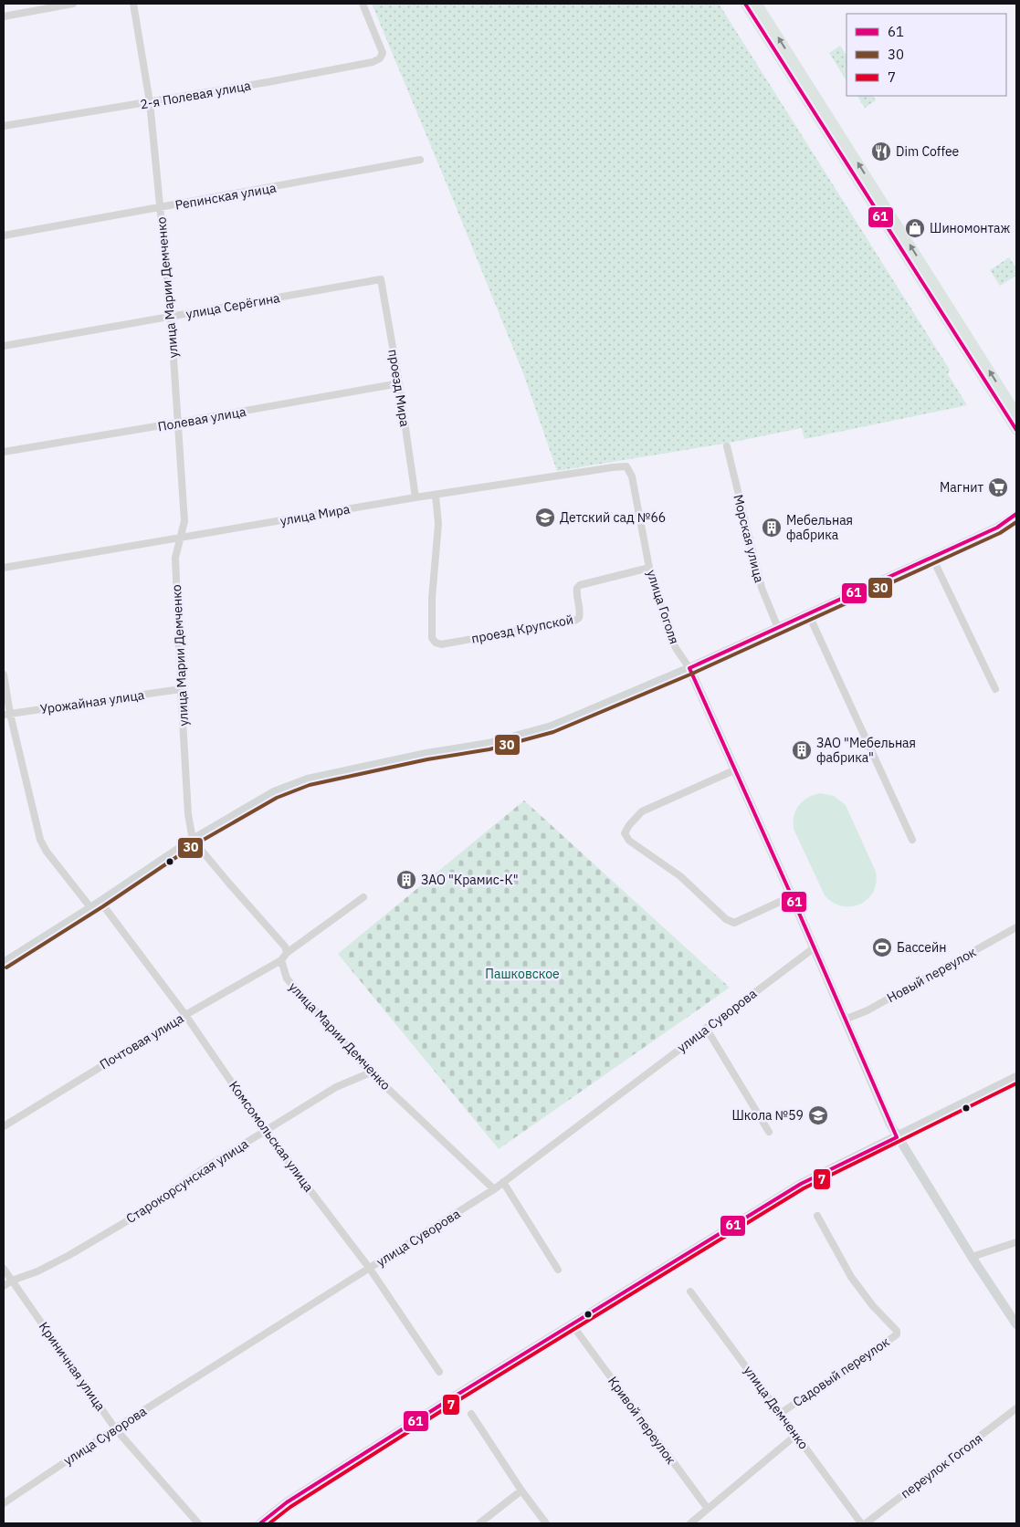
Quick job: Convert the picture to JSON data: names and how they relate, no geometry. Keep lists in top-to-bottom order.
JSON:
{
  "streets": {
    "street": [
      "2-я Полевая улица",
      "Репинская улица",
      "улица Марии Демченко",
      "улица Серёгина",
      "проезд Мира",
      "Полевая улица",
      "улица Мира",
      "Морская улица",
      "улица Гоголя",
      "проезд Крупской",
      "Урожайная улица",
      "Новый переулок",
      "улица Суворова",
      "Почтовая улица",
      "Комсомольская улица",
      "Старокорсунская улица",
      "Криничная улица",
      "Садовый переулок",
      "улица Демченко",
      "Кривой переулок",
      "переулок Гоголя"
    ]
  },
  "crossings": [
    ["2-я Полевая улица", "улица Марии Демченко"],
    ["Репинская улица", "улица Марии Демченко"],
    ["улица Марии Демченко", "улица Серёгина"],
    ["улица Марии Демченко", "Полевая улица"],
    ["улица Марии Демченко", "улица Мира"],
    ["улица Марии Демченко", "Урожайная улица"],
    ["улица Марии Демченко", "улица Суворова"],
    ["улица Марии Демченко", "Почтовая улица"],
    ["улица Марии Демченко", "Старокорсунская улица"],
    ["улица Серёгина", "проезд Мира"],
    ["проезд Мира", "Полевая улица"],
    ["проезд Мира", "улица Мира"],
    ["улица Мира", "улица Гоголя"],
    ["улица Мира", "проезд Крупской"],
    ["улица Гоголя", "проезд Крупской"],
    ["улица Гоголя", "Новый переулок"],
    ["улица Гоголя", "улица Суворова"],
    ["улица Суворова", "Комсомольская улица"],
    ["улица Суворова", "Криничная улица"],
    ["Почтовая улица", "Комсомольская улица"],
    ["Комсомольская улица", "Старокорсунская улица"],
    ["Старокорсунская улица", "Криничная улица"],
    ["Садовый переулок", "улица Демченко"]
  ],
  "parks": ["Пашковское"],
  "places": {
    "restaurant": ["Dim Coffee"],
    "shop": ["Шиномонтаж"],
    "supermarket": ["Магнит"],
    "school or university": ["Детский сад №66", "Школа №59"],
    "building": ["Мебельная фабрика", "ЗАО \"Мебельная фабрика\"", "ЗАО \"Крамис-К\""],
    "sports": ["Бассейн"]
  },
  "lines": ["transit line 61", "transit line 30", "transit line 7"],
  "legend": ["61", "30", "7"]
}
